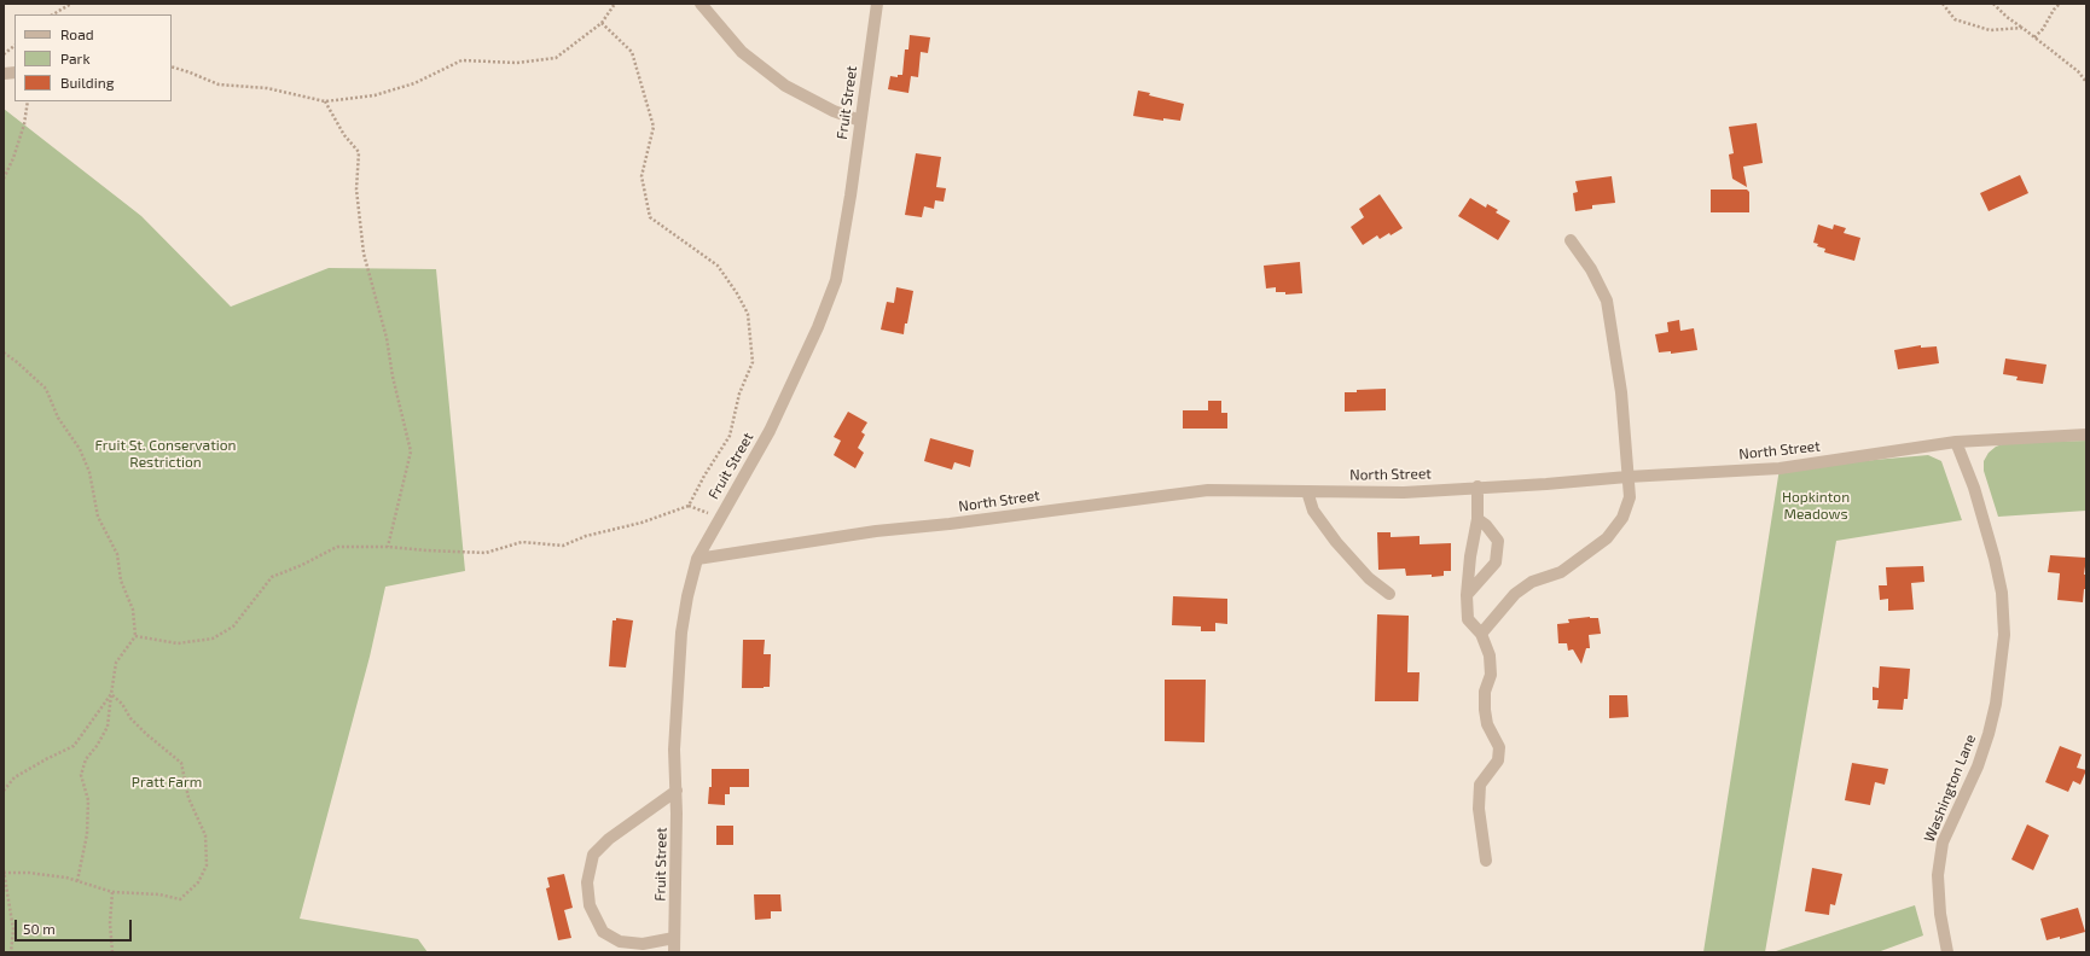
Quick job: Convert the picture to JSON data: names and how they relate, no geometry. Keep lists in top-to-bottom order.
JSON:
{
  "streets": {
    "street": ["Fruit Street", "North Street", "Washington Lane"]
  },
  "crossings": [
    ["Fruit Street", "North Street"],
    ["North Street", "Washington Lane"]
  ],
  "parks": ["Fruit St. Conservation Restriction", "Hopkinton Meadows", "Pratt Farm"],
  "legend": ["Road", "Park", "Building"],
  "scale_bar": "50 m"
}
